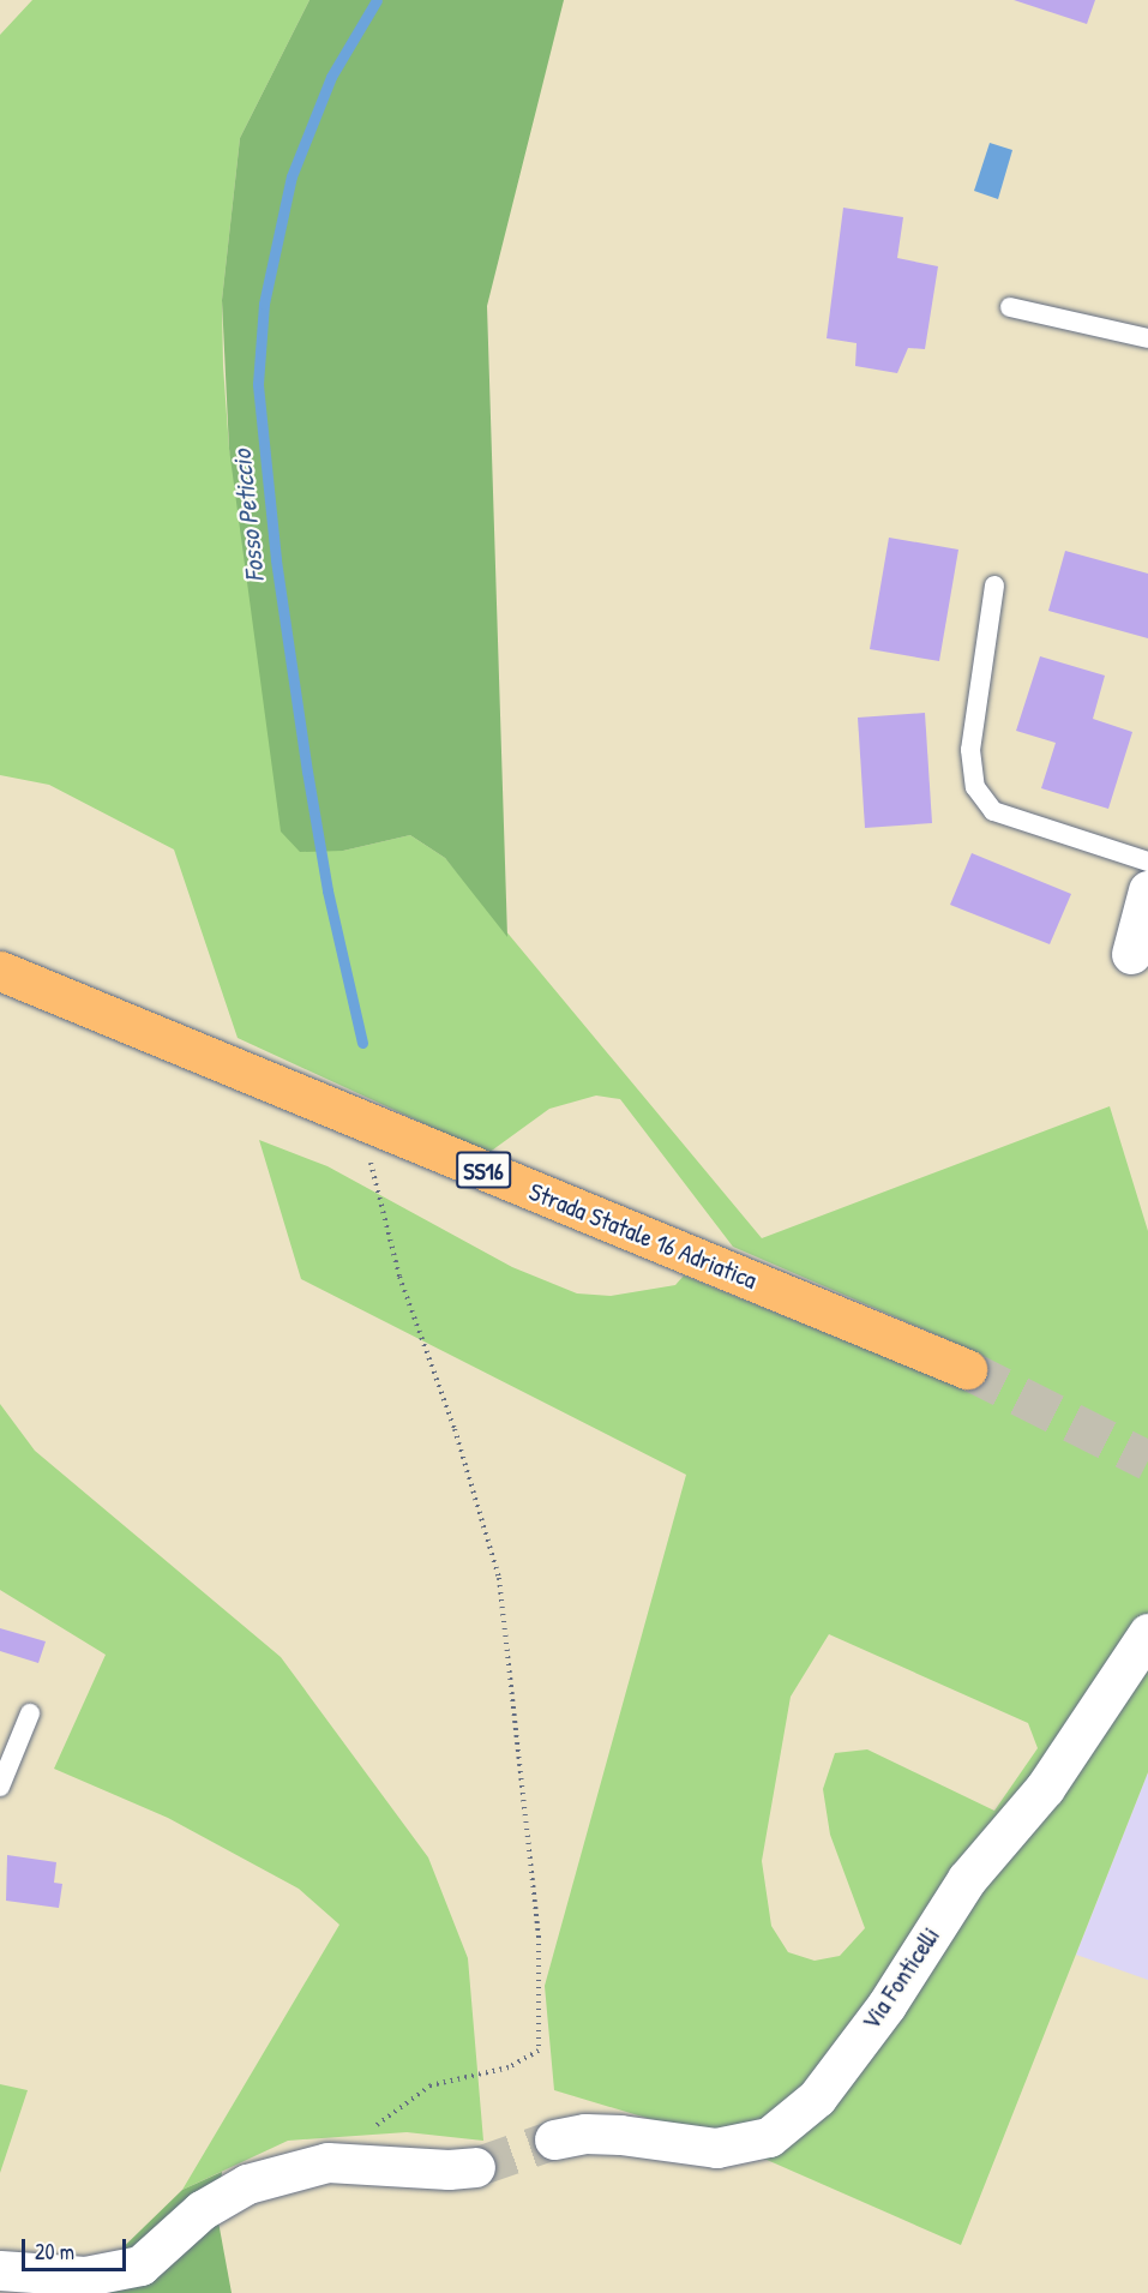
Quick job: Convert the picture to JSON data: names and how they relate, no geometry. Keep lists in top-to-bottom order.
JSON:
{
  "streets": {
    "main road": ["SS16", "Strada Statale 16 Adriatica"],
    "street": ["Via Fonticelli"]
  },
  "water": ["Fosso Peticcio"],
  "scale_bar": "20 m"
}
